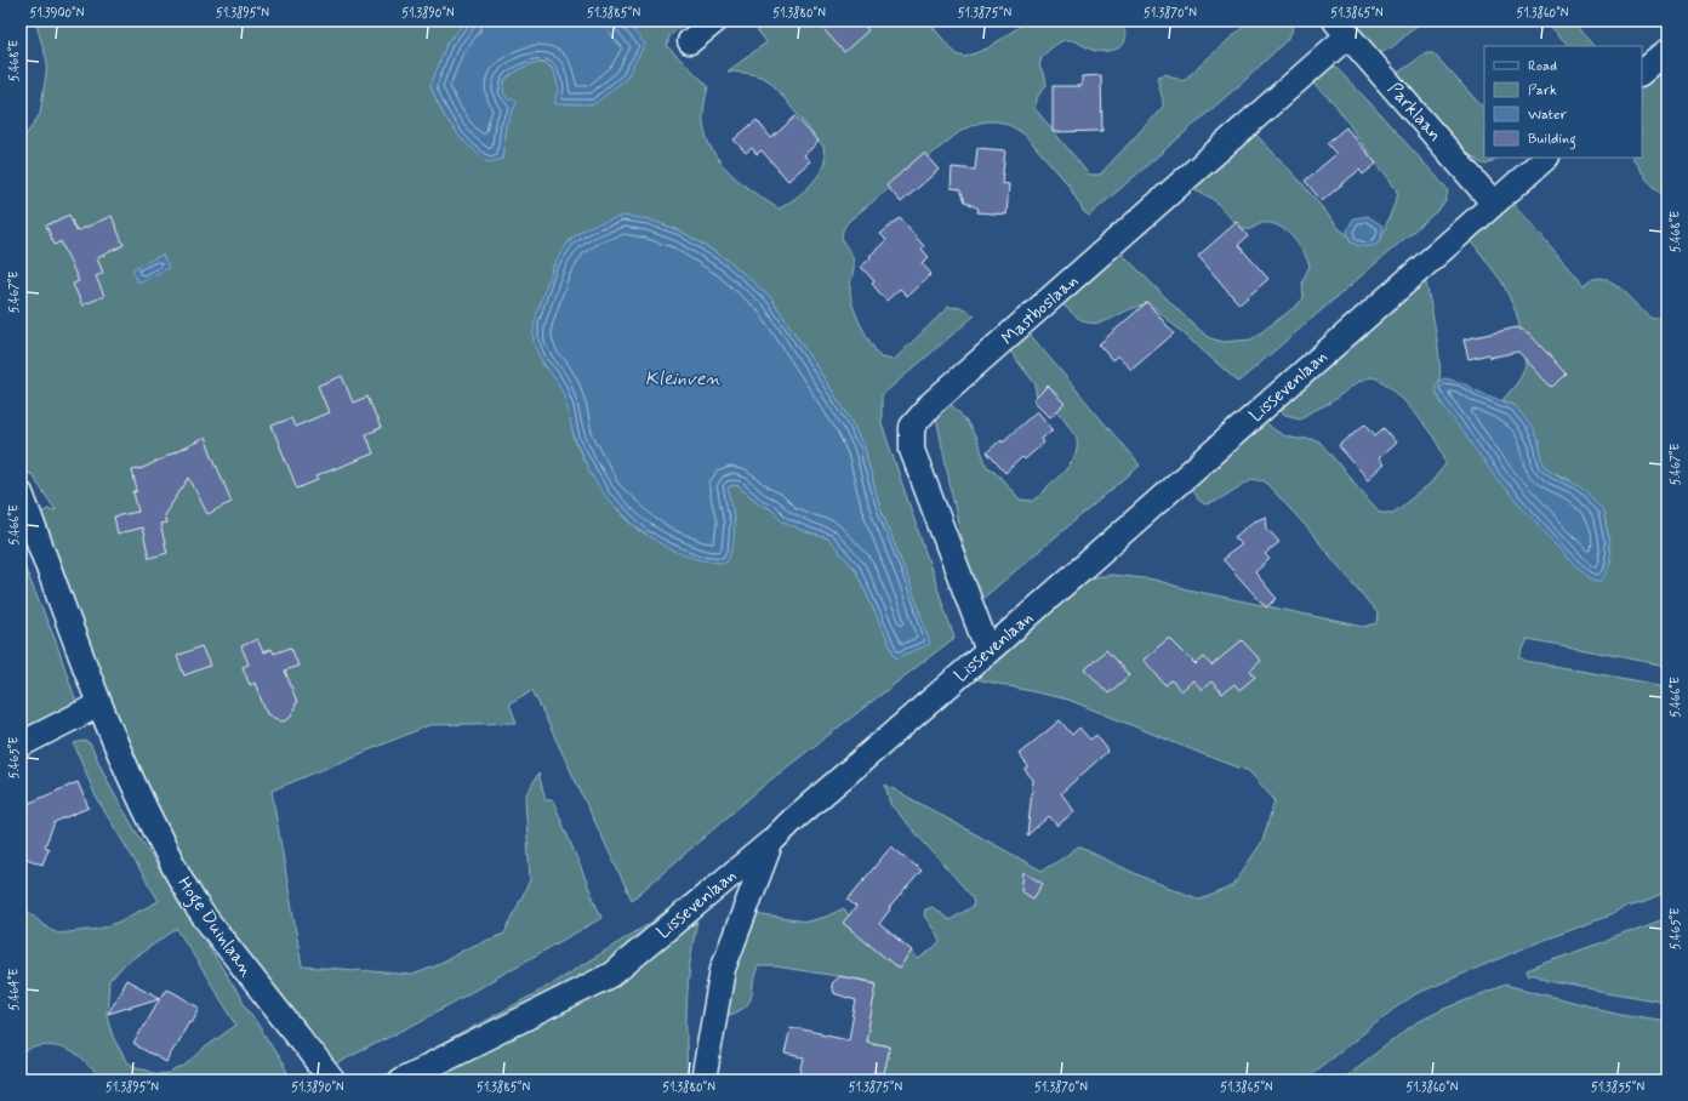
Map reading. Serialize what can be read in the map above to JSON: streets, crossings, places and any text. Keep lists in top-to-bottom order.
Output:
{
  "streets": {
    "street": [
      "Parklaan",
      "Mastboslaan",
      "Lissevenlaan",
      "Hoge Duinlaan"
    ]
  },
  "crossings": [
    ["Parklaan", "Mastboslaan"],
    ["Parklaan", "Lissevenlaan"],
    ["Mastboslaan", "Lissevenlaan"]
  ],
  "water": ["Kleinven"],
  "legend": [
    "Road",
    "Park",
    "Water",
    "Building"
  ],
  "coordinates": [
    "51.3900°N",
    "51.3895°N",
    "51.3890°N",
    "51.3885°N",
    "51.3880°N",
    "51.3875°N",
    "51.3870°N",
    "51.3865°N",
    "51.3860°N",
    "5.468°E",
    "5.467°E",
    "5.466°E",
    "5.465°E",
    "5.464°E",
    "51.3855°N"
  ]
}
